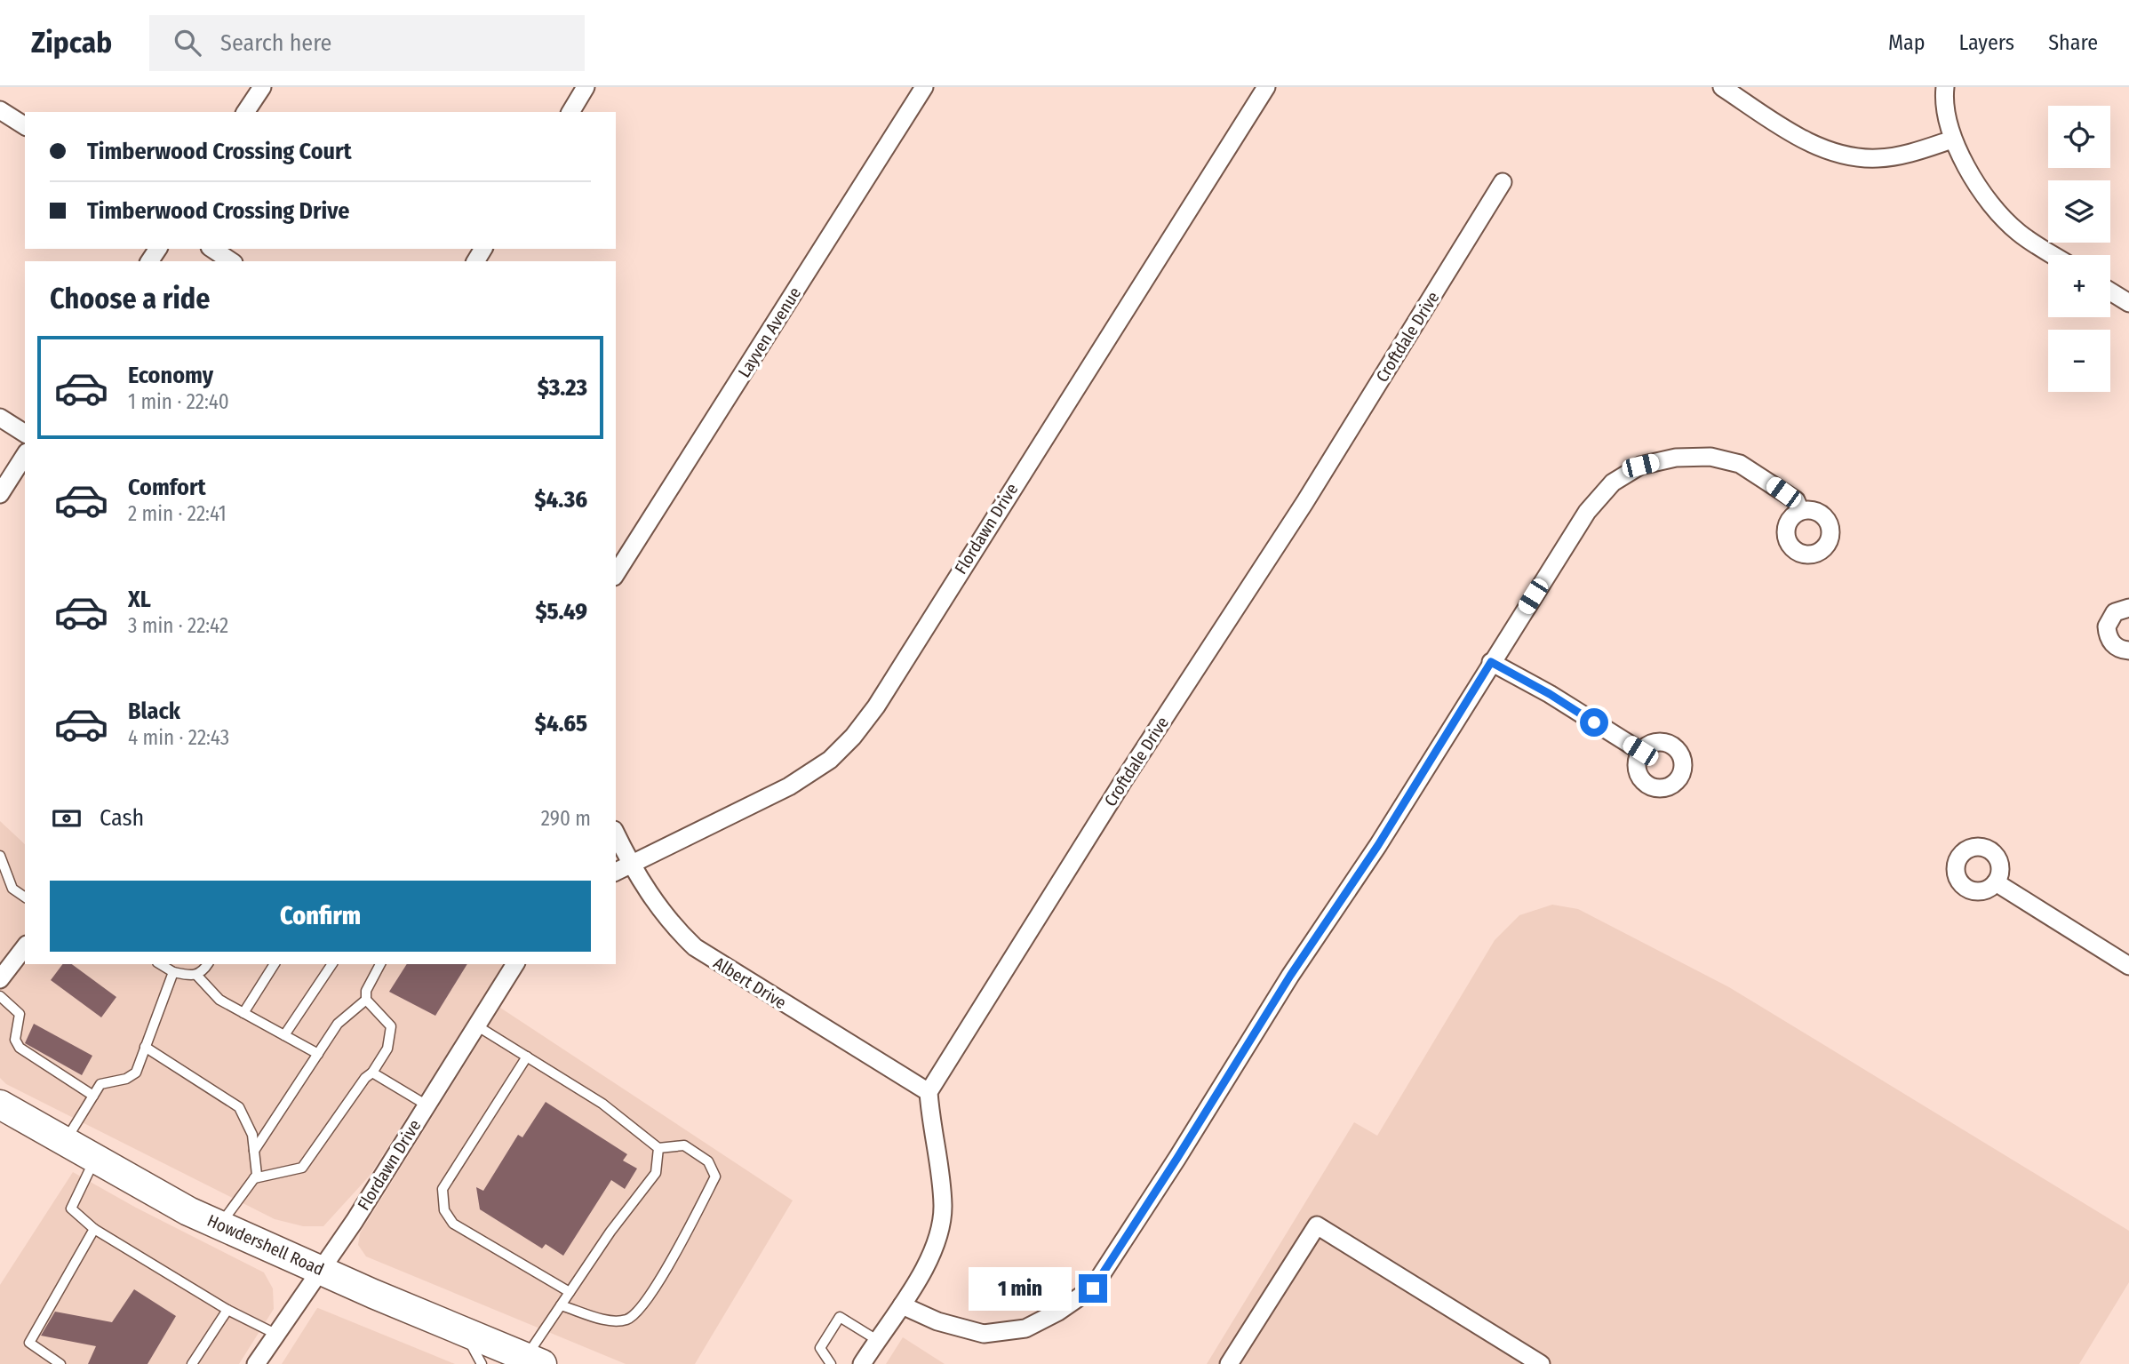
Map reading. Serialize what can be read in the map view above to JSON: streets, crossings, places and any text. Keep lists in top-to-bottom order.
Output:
{
  "streets": {
    "main road": ["Howdershell Road"],
    "street": [
      "Layven Avenue",
      "Croftdale Drive",
      "Flordawn Drive",
      "Albert Drive"
    ]
  },
  "crossings": [
    ["Croftdale Drive", "Albert Drive"],
    ["Flordawn Drive", "Albert Drive"],
    ["Flordawn Drive", "Howdershell Road"]
  ],
  "page": {
    "header": "Zipcab",
    "search": "Search here",
    "nav": ["Map", "Layers", "Share"],
    "map_buttons": ["+", "−"],
    "banner": ["Timberwood Crossing Court", "Timberwood Crossing Drive"],
    "heading": "Choose a ride",
    "list": [
      {
        "name": "Economy",
        "note": "1 min · 22:40",
        "value": "$3.23"
      },
      {
        "name": "Comfort",
        "note": "2 min · 22:41",
        "value": "$4.36"
      },
      {
        "name": "XL",
        "note": "3 min · 22:42",
        "value": "$5.49"
      },
      {
        "name": "Black",
        "note": "4 min · 22:43",
        "value": "$4.65"
      }
    ],
    "pay": ["Cash", "290 m"],
    "buttons": "Confirm",
    "bubble": "1 min"
  }
}
